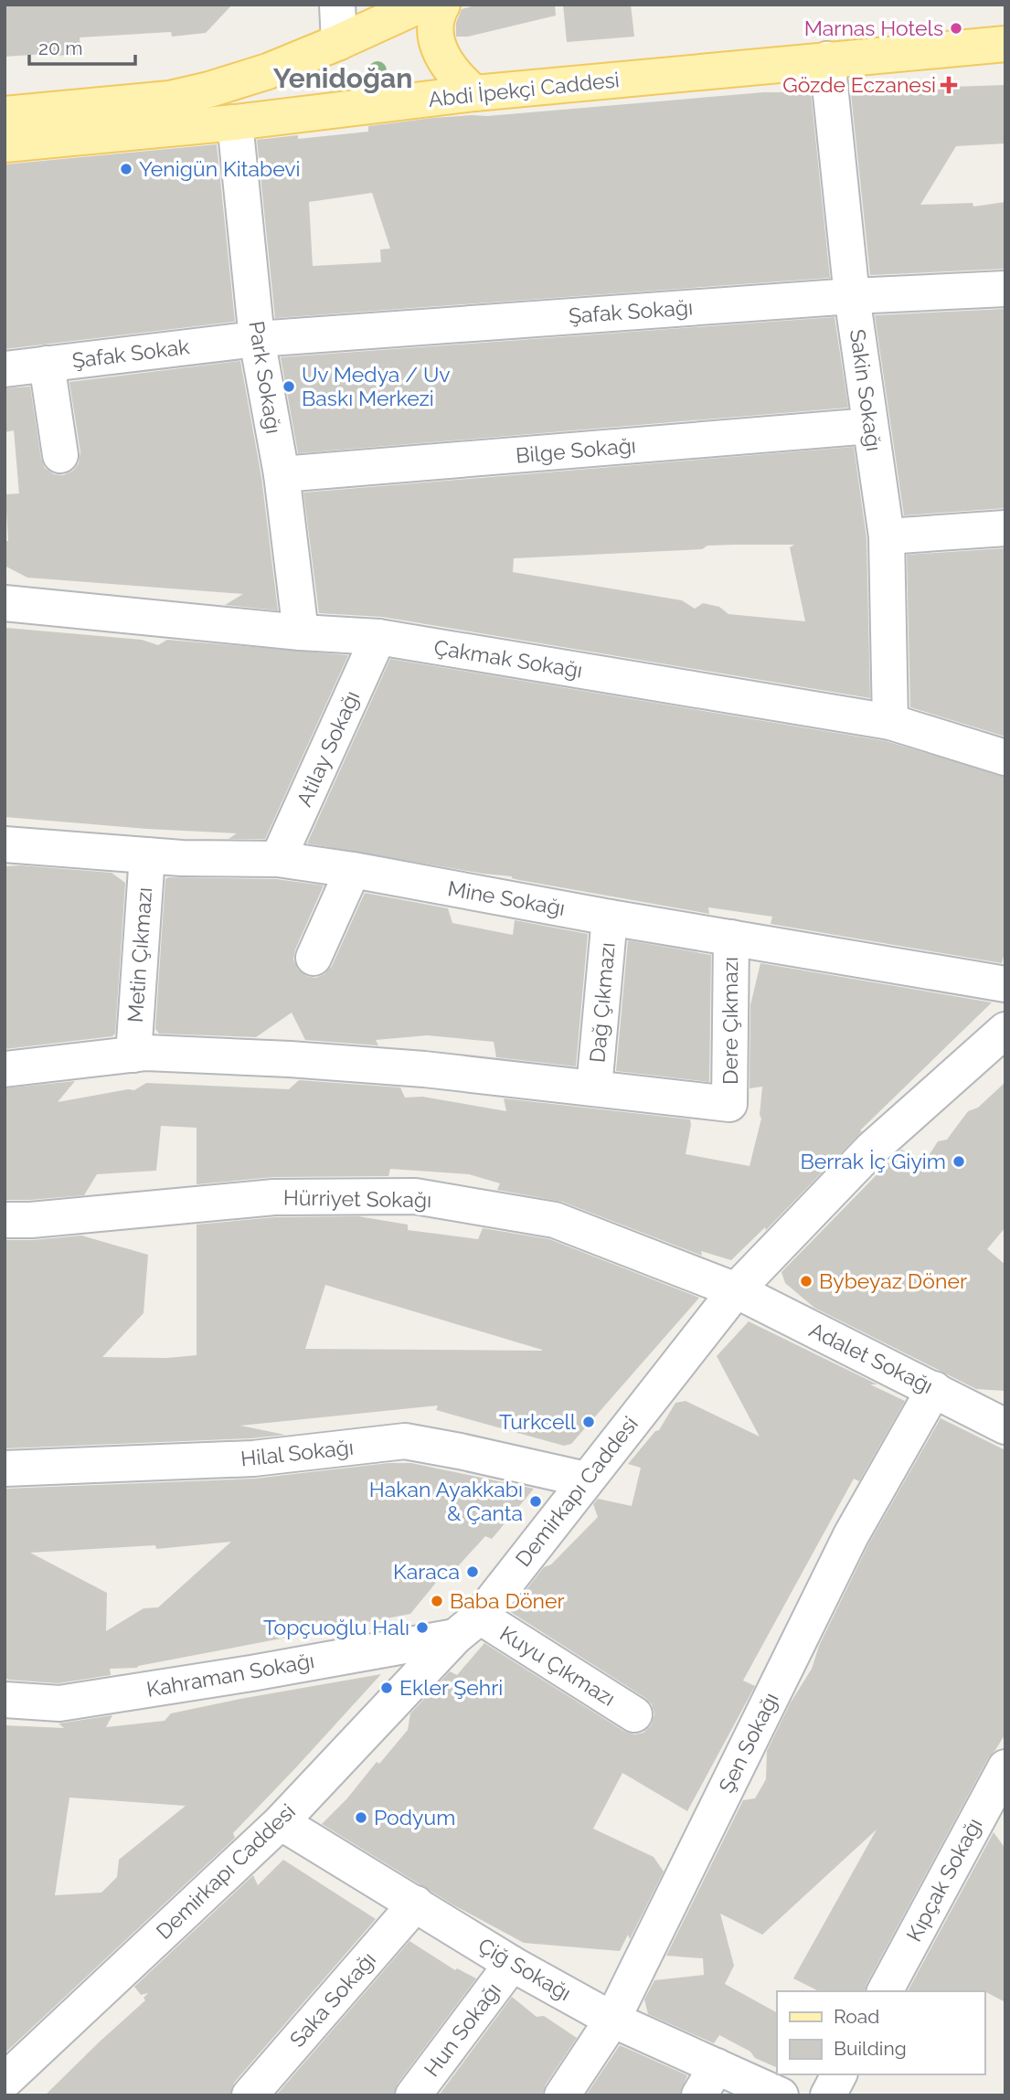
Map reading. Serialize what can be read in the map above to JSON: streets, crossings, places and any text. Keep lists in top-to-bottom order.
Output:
{
  "streets": {
    "main road": ["Abdi İpekçi Caddesi"],
    "street": [
      "Şafak Sokağı",
      "Şafak Sokak",
      "Park Sokağı",
      "Sakin Sokağı",
      "Bilge Sokağı",
      "Çakmak Sokağı",
      "Atilay Sokağı",
      "Mine Sokağı",
      "Metin Çıkmazı",
      "Dağ Çıkmazı",
      "Dere Çıkmazı",
      "Hürriyet Sokağı",
      "Adalet Sokağı",
      "Hilal Sokağı",
      "Demirkapı Caddesi",
      "Kuyu Çıkmazı",
      "Kahraman Sokağı",
      "Şen Sokağı",
      "Kıpçak Sokağı",
      "Çiğ Sokağı",
      "Saka Sokağı",
      "Hun Sokağı"
    ]
  },
  "crossings": [
    ["Abdi İpekçi Caddesi", "Park Sokağı"],
    ["Abdi İpekçi Caddesi", "Sakin Sokağı"],
    ["Şafak Sokağı", "Şafak Sokak"],
    ["Şafak Sokağı", "Park Sokağı"],
    ["Şafak Sokağı", "Sakin Sokağı"],
    ["Şafak Sokak", "Park Sokağı"],
    ["Park Sokağı", "Bilge Sokağı"],
    ["Park Sokağı", "Çakmak Sokağı"],
    ["Sakin Sokağı", "Bilge Sokağı"],
    ["Sakin Sokağı", "Çakmak Sokağı"],
    ["Çakmak Sokağı", "Atilay Sokağı"],
    ["Atilay Sokağı", "Mine Sokağı"],
    ["Mine Sokağı", "Metin Çıkmazı"],
    ["Mine Sokağı", "Dağ Çıkmazı"],
    ["Mine Sokağı", "Dere Çıkmazı"],
    ["Dağ Çıkmazı", "Dere Çıkmazı"],
    ["Hürriyet Sokağı", "Adalet Sokağı"],
    ["Hürriyet Sokağı", "Demirkapı Caddesi"],
    ["Adalet Sokağı", "Demirkapı Caddesi"],
    ["Adalet Sokağı", "Şen Sokağı"],
    ["Hilal Sokağı", "Demirkapı Caddesi"],
    ["Demirkapı Caddesi", "Kuyu Çıkmazı"],
    ["Demirkapı Caddesi", "Kahraman Sokağı"],
    ["Demirkapı Caddesi", "Çiğ Sokağı"],
    ["Kuyu Çıkmazı", "Kahraman Sokağı"],
    ["Şen Sokağı", "Çiğ Sokağı"],
    ["Çiğ Sokağı", "Saka Sokağı"],
    ["Çiğ Sokağı", "Hun Sokağı"]
  ],
  "districts": ["Yenidoğan"],
  "places": {
    "other": [
      "Marnas Hotels",
      "Yenigün Kitabevi",
      "Uv Medya / Uv Baskı Merkezi",
      "Berrak İç Giyim",
      "Bybeyaz Döner",
      "Turkcell",
      "Hakan Ayakkabı & Çanta",
      "Karaca",
      "Baba Döner",
      "Topçuoğlu Halı",
      "Ekler Şehri",
      "Podyum"
    ],
    "health": ["Gözde Eczanesi"]
  },
  "legend": ["Road", "Building"],
  "scale_bar": "20 m"
}
